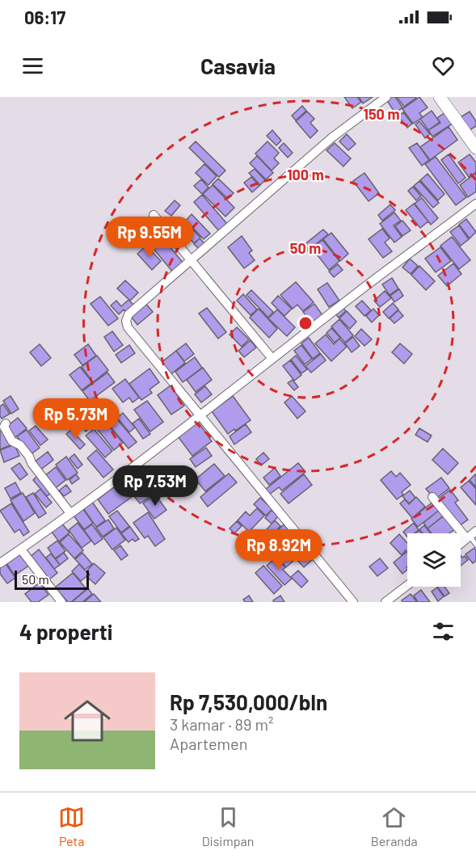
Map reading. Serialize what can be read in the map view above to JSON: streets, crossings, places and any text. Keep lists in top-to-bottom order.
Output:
{
  "scale_bar": "50 m",
  "page": {
    "status": "06:17",
    "header": "Casavia",
    "price": [
      "Rp 9.55M",
      "Rp 5.73M",
      "Rp 7.53M",
      "Rp 8.92M"
    ],
    "scale": "50 m",
    "heading": "4 properti",
    "list": [
      {
        "name": "Rp 7,530,000/bln",
        "note": "3 kamar · 89 m² · Apartemen"
      }
    ],
    "tabs": ["Peta", "Disimpan", "Beranda"]
  },
  "rings": ["150 m", "100 m", "50 m"]
}
